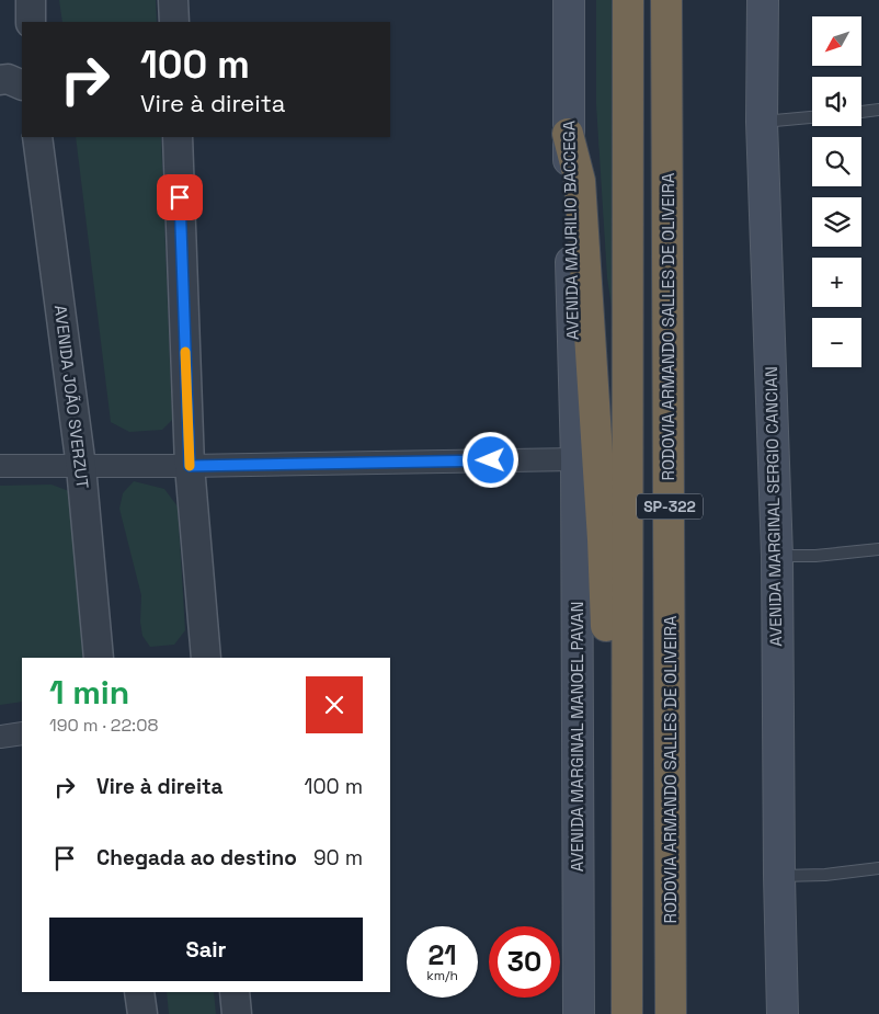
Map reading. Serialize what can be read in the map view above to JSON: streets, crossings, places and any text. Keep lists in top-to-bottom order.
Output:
{
  "streets": {
    "highway": ["RODOVIA ARMANDO SALLES DE OLIVEIRA", "SP-322"],
    "main road": ["AVENIDA MAURILIO BACCEGA", "AVENIDA MARGINAL SERGIO CANCIAN", "AVENIDA MARGINAL MANOEL PAVAN"],
    "street": ["AVENIDA JOÃO SVERZUT"]
  },
  "crossings": [
    ["AVENIDA MAURILIO BACCEGA", "AVENIDA MARGINAL MANOEL PAVAN"]
  ],
  "north": "bottom left",
  "page": {
    "map_buttons": ["+", "−"],
    "turn": ["100 m", "Vire à direita"],
    "heading": ["1 min", "190 m · 22:08"],
    "list": [
      {
        "name": "Vire à direita",
        "value": "100 m"
      },
      {
        "name": "Chegada ao destino",
        "value": "90 m"
      }
    ],
    "buttons": "Sair",
    "speed": "21 km/h",
    "limit": "30"
  }
}
